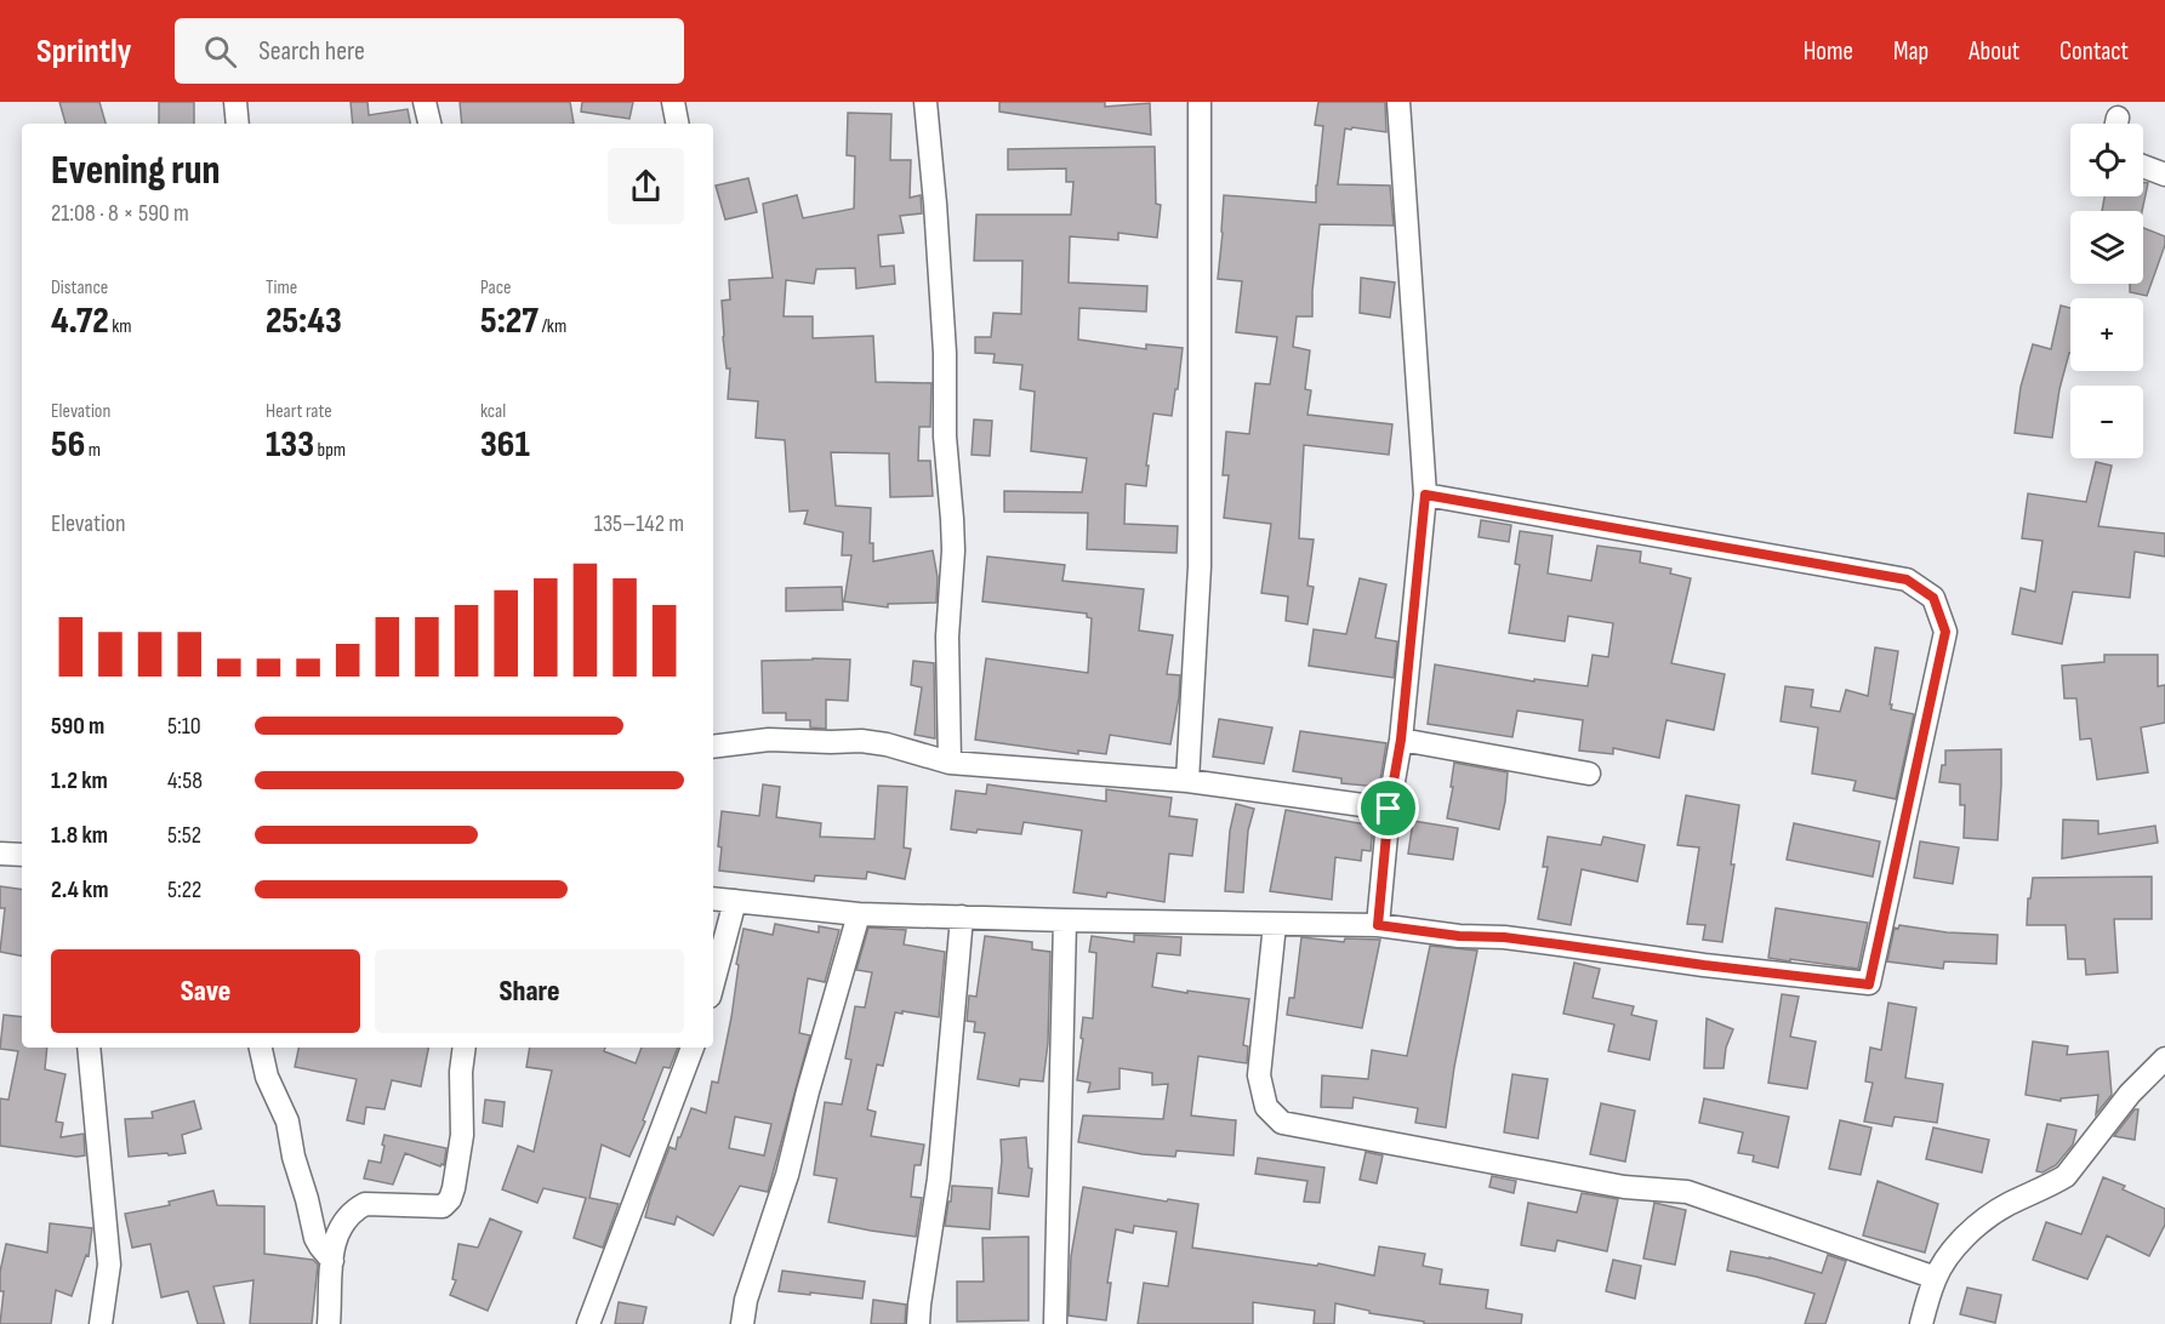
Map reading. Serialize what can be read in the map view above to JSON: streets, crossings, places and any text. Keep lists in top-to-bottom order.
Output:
{
  "page": {
    "header": "Sprintly",
    "search": "Search here",
    "nav": [
      "Home",
      "Map",
      "About",
      "Contact"
    ],
    "map_buttons": ["+", "−"],
    "heading": ["Evening run", "21:08 · 8 × 590 m"],
    "stats": [
      ["Distance", "4.72 km"],
      ["Time", "25:43"],
      ["Pace", "5:27 /km"],
      ["Elevation", "56 m"],
      ["Heart rate", "133 bpm"],
      ["kcal", "361"]
    ],
    "chart": ["Elevation", "135–142 m"],
    "list": [
      {
        "name": "590 m",
        "note": "5:10"
      },
      {
        "name": "1.2 km",
        "note": "4:58"
      },
      {
        "name": "1.8 km",
        "note": "5:52"
      },
      {
        "name": "2.4 km",
        "note": "5:22"
      }
    ],
    "buttons": ["Save", "Share"]
  }
}
